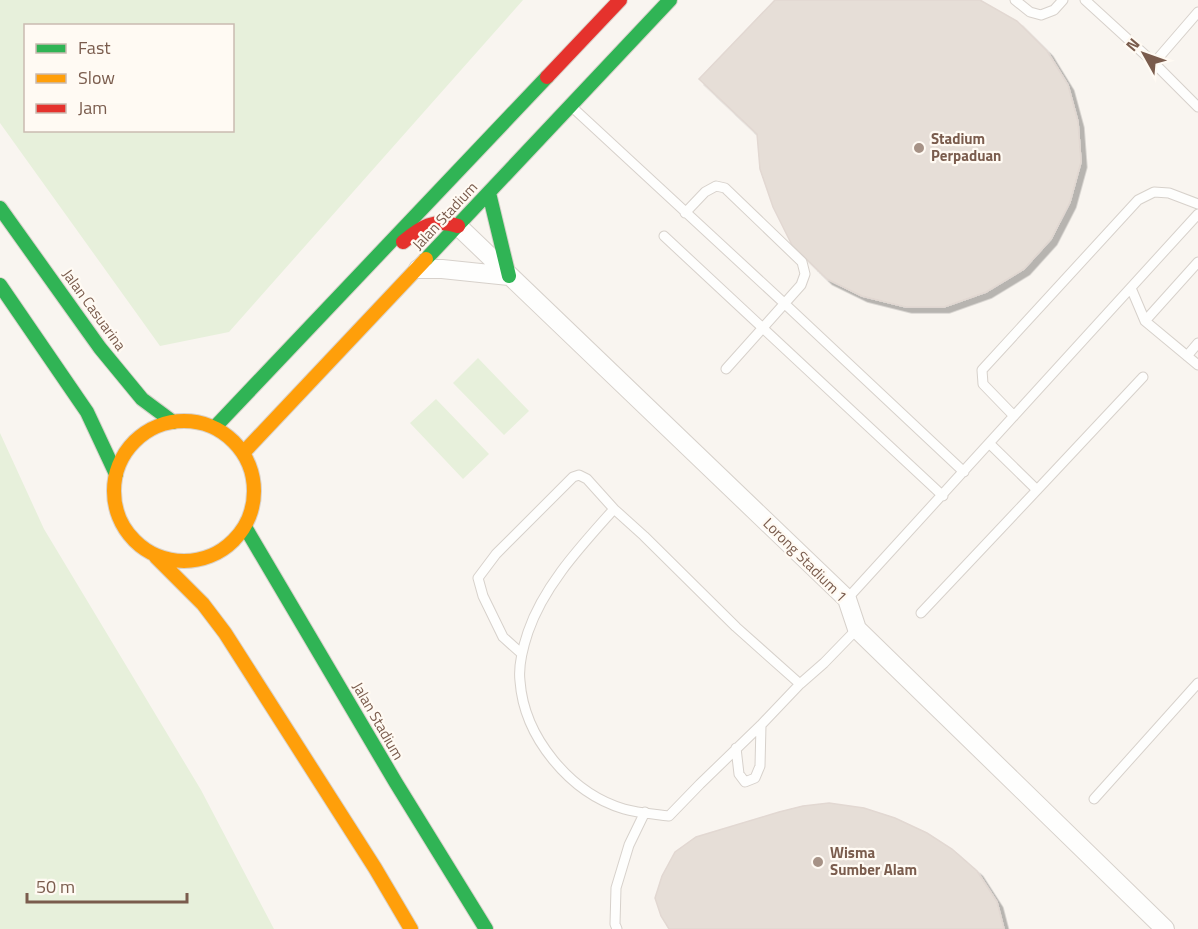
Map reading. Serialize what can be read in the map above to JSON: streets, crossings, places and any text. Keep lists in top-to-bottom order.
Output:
{
  "streets": {
    "main road": ["Jalan Stadium", "Jalan Casuarina"],
    "street": ["Lorong Stadium 1"]
  },
  "crossings": [
    ["Jalan Stadium", "Jalan Casuarina"],
    ["Jalan Stadium", "Lorong Stadium 1"]
  ],
  "places": ["Stadium Perpaduan", "Wisma Sumber Alam"],
  "legend": ["Fast", "Slow", "Jam"],
  "scale_bar": "50 m",
  "north": "top left"
}
